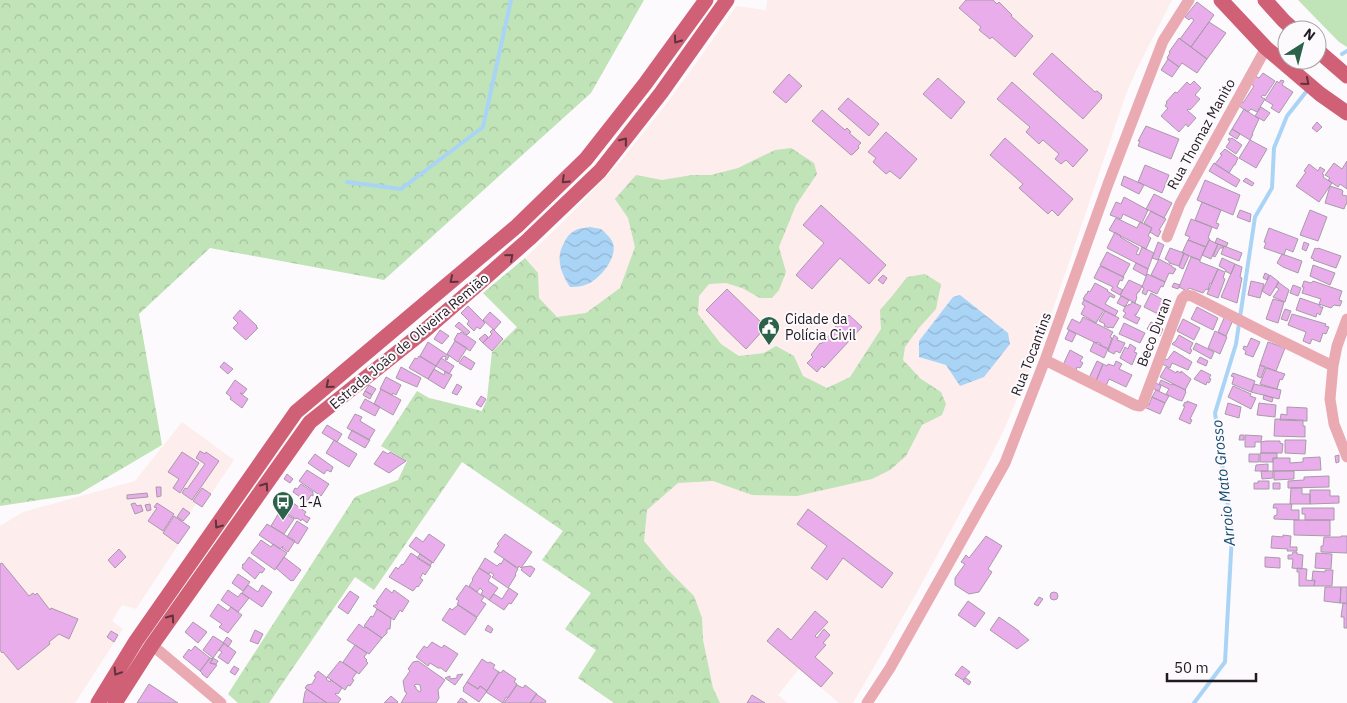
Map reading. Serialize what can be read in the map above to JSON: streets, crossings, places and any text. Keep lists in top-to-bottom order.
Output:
{
  "streets": {
    "main road": ["Estrada João de Oliveira Remião"],
    "street": ["Rua Thomaz Manito", "Beco Duran", "Rua Tocantins"]
  },
  "crossings": [
    ["Beco Duran", "Rua Tocantins"]
  ],
  "water": ["Arroio Mato Grosso"],
  "places": {
    "public building": ["Cidade da Polícia Civil"],
    "bus stop": ["1-A"]
  },
  "scale_bar": "50 m",
  "north": "top right"
}
